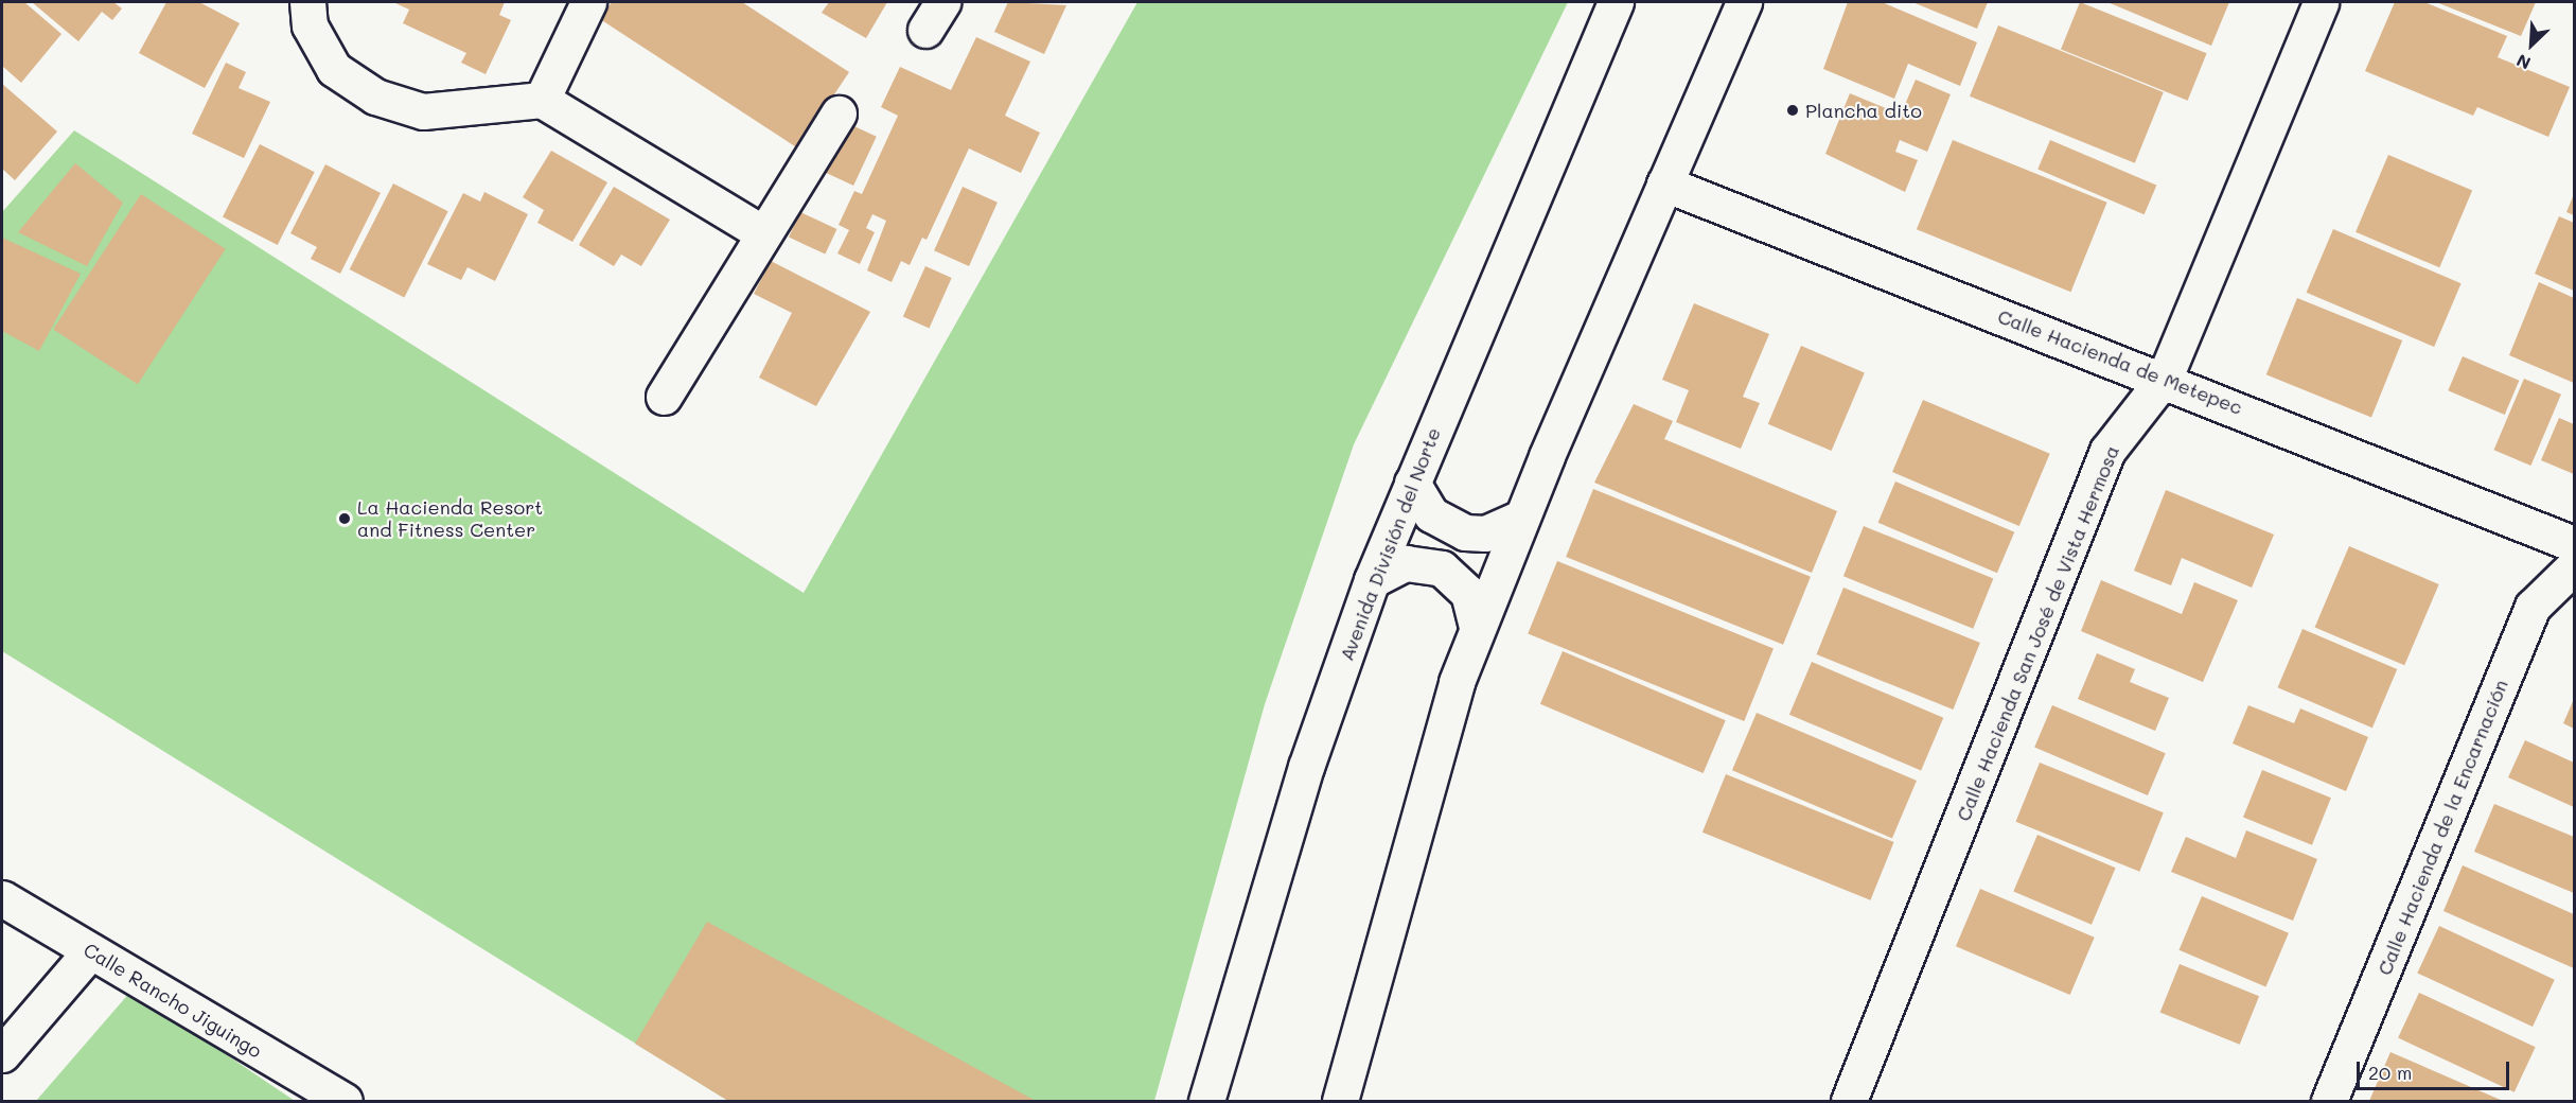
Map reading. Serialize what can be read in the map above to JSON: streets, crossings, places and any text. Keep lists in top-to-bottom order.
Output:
{
  "streets": {
    "street": [
      "Calle Hacienda de Metepec",
      "Avenida División del Norte",
      "Calle Hacienda San José de Vista Hermosa",
      "Calle Hacienda de la Encarnación",
      "Calle Rancho Jiguingo"
    ]
  },
  "crossings": [
    ["Calle Hacienda de Metepec", "Calle Hacienda San José de Vista Hermosa"]
  ],
  "places": ["Plancha dito", "La Hacienda Resort and Fitness Center"],
  "scale_bar": "20 m",
  "north": "bottom left"
}
